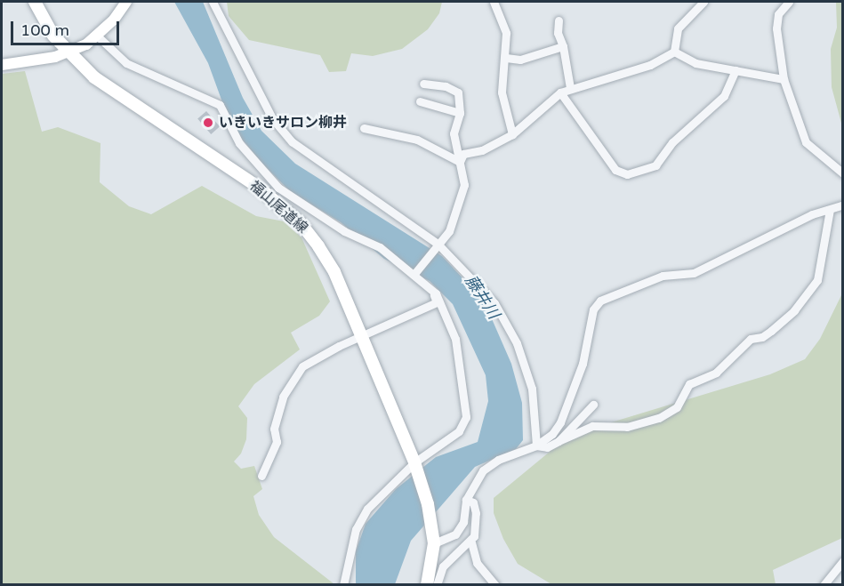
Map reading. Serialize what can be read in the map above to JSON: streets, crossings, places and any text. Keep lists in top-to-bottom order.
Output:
{
  "streets": {
    "main road": ["福山尾道線"]
  },
  "water": ["藤井川"],
  "places": ["いきいきサロン柳井"],
  "scale_bar": "100 m"
}
